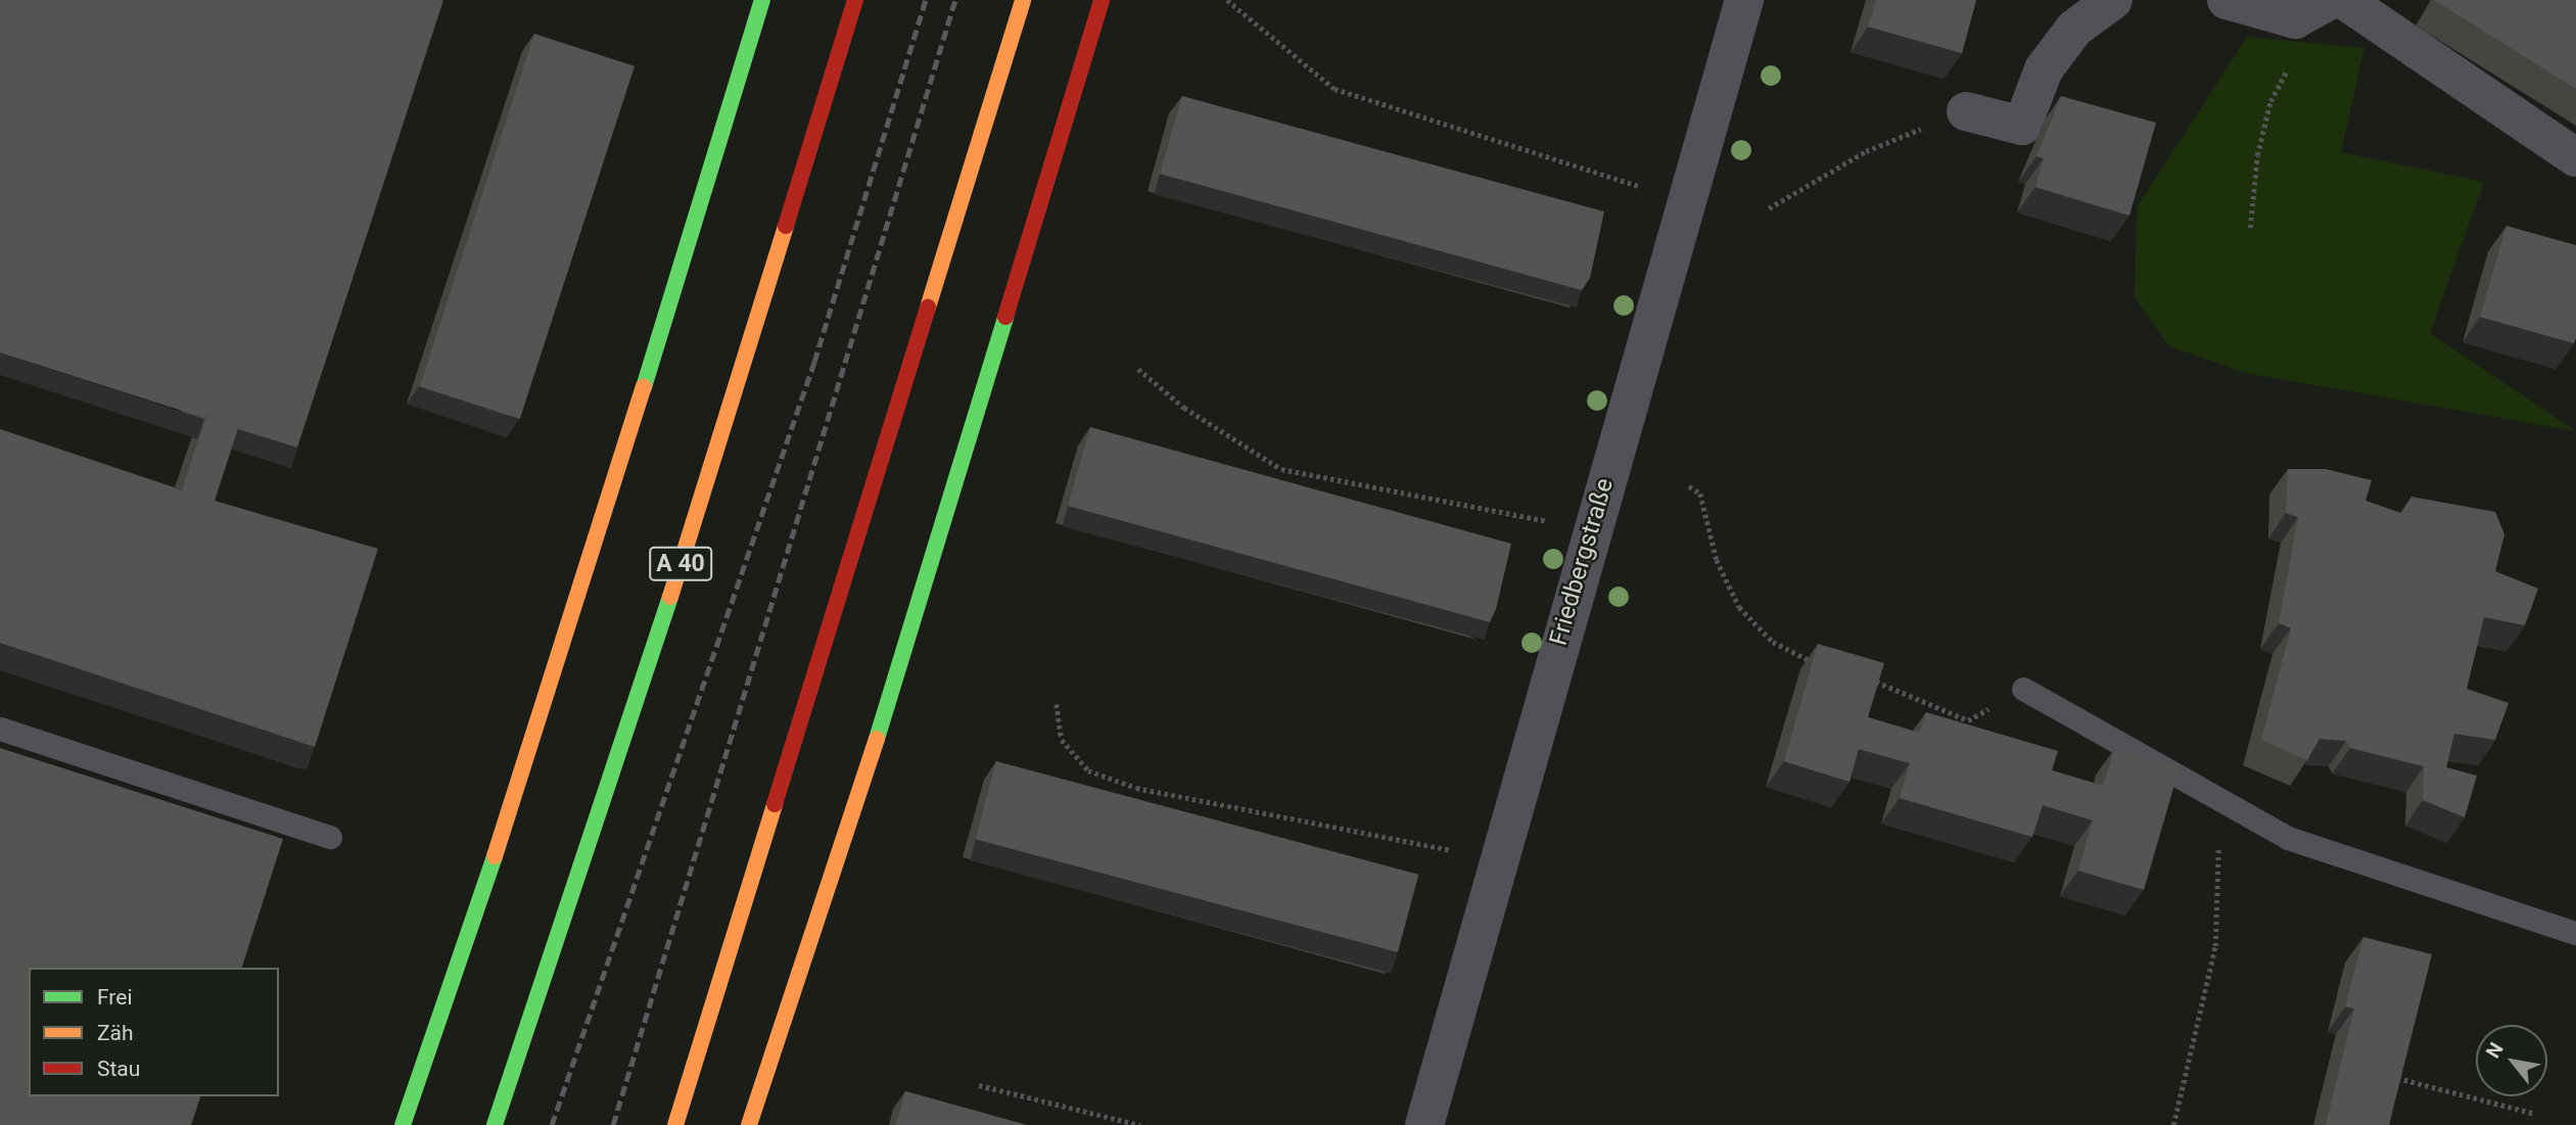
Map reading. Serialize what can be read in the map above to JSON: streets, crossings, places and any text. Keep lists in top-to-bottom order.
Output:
{
  "streets": {
    "highway": ["A 40"],
    "street": ["Friedbergstraße"]
  },
  "legend": ["Frei", "Zäh", "Stau"],
  "north": "top left"
}
